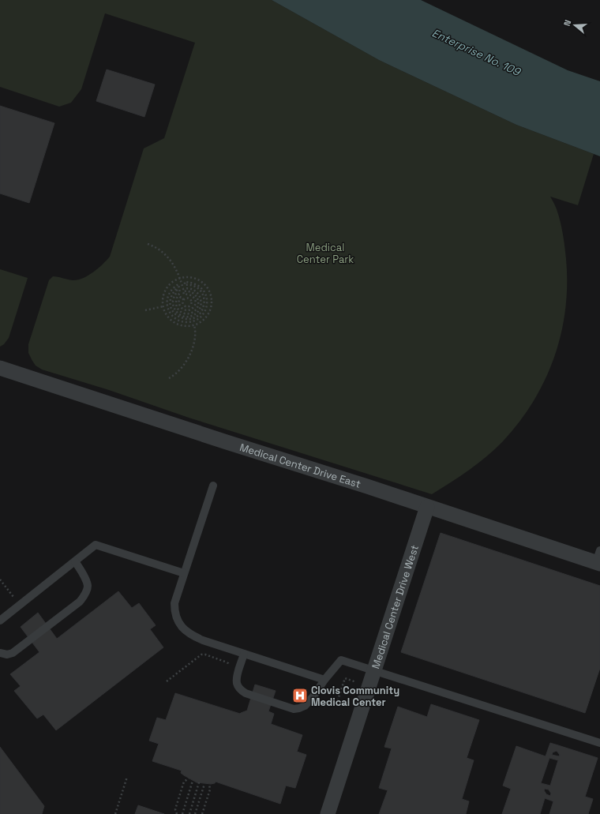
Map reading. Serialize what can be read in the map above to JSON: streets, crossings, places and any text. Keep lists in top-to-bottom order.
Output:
{
  "streets": {
    "street": ["Medical Center Drive East", "Medical Center Drive West"]
  },
  "crossings": [
    ["Medical Center Drive East", "Medical Center Drive West"]
  ],
  "water": ["Enterprise No. 109"],
  "parks": ["Medical Center Park"],
  "places": {
    "hospital": ["Clovis Community Medical Center"]
  },
  "north": "left"
}
